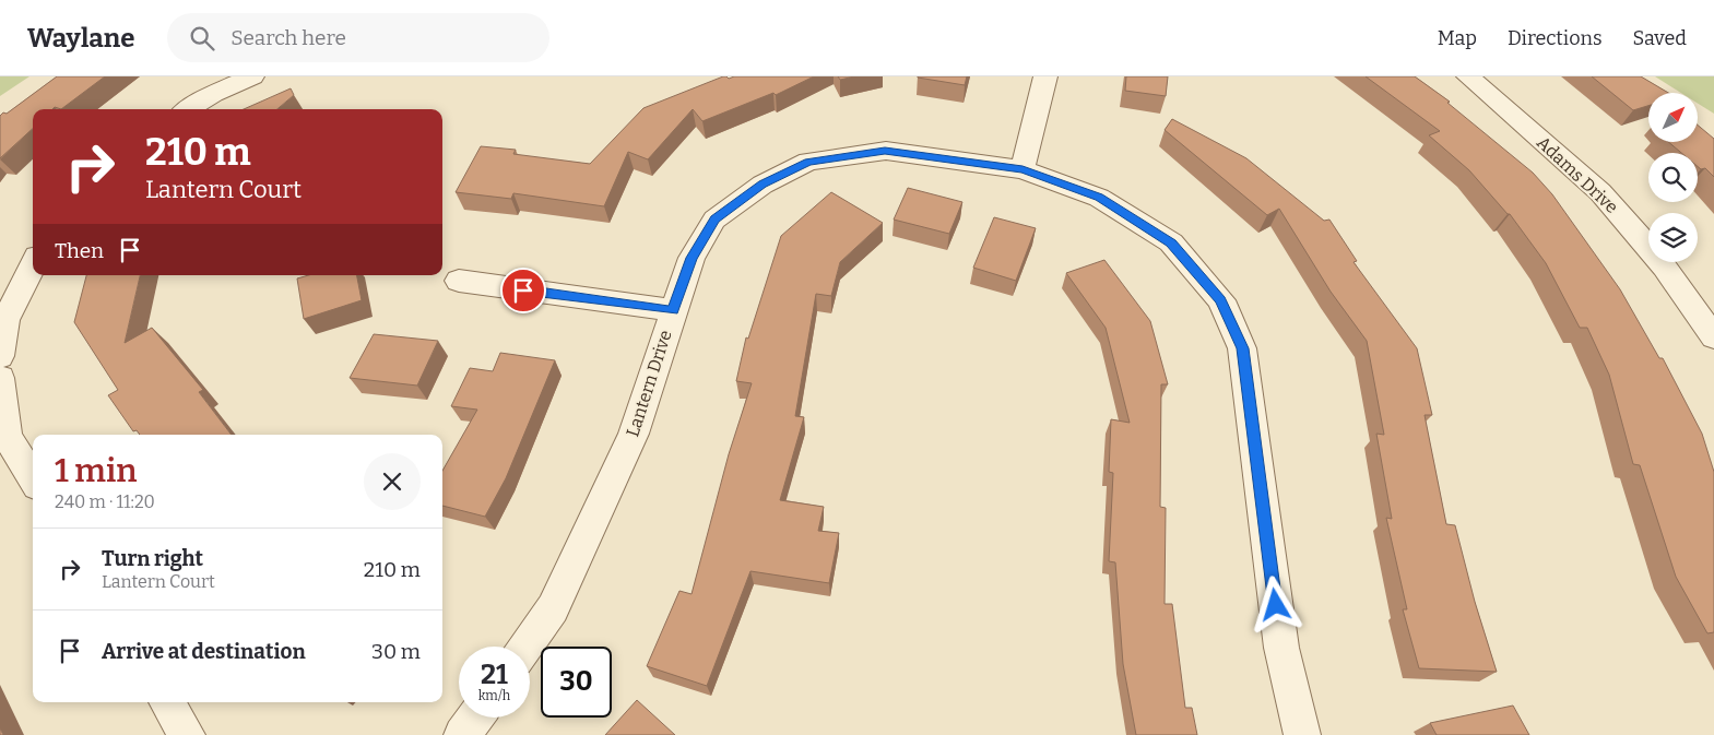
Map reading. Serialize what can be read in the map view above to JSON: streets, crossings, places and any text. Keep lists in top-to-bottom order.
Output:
{
  "streets": {
    "street": ["Adams Drive", "Lantern Drive"]
  },
  "north": "top right",
  "page": {
    "header": "Waylane",
    "search": "Search here",
    "nav": ["Map", "Directions", "Saved"],
    "turn": ["210 m", "Lantern Court"],
    "then": "Then",
    "heading": ["1 min", "240 m · 11:20"],
    "list": [
      {
        "name": "Turn right",
        "note": "Lantern Court",
        "value": "210 m"
      },
      {
        "name": "Arrive at destination",
        "value": "30 m"
      }
    ],
    "speed": "21 km/h",
    "limit": "30"
  }
}
